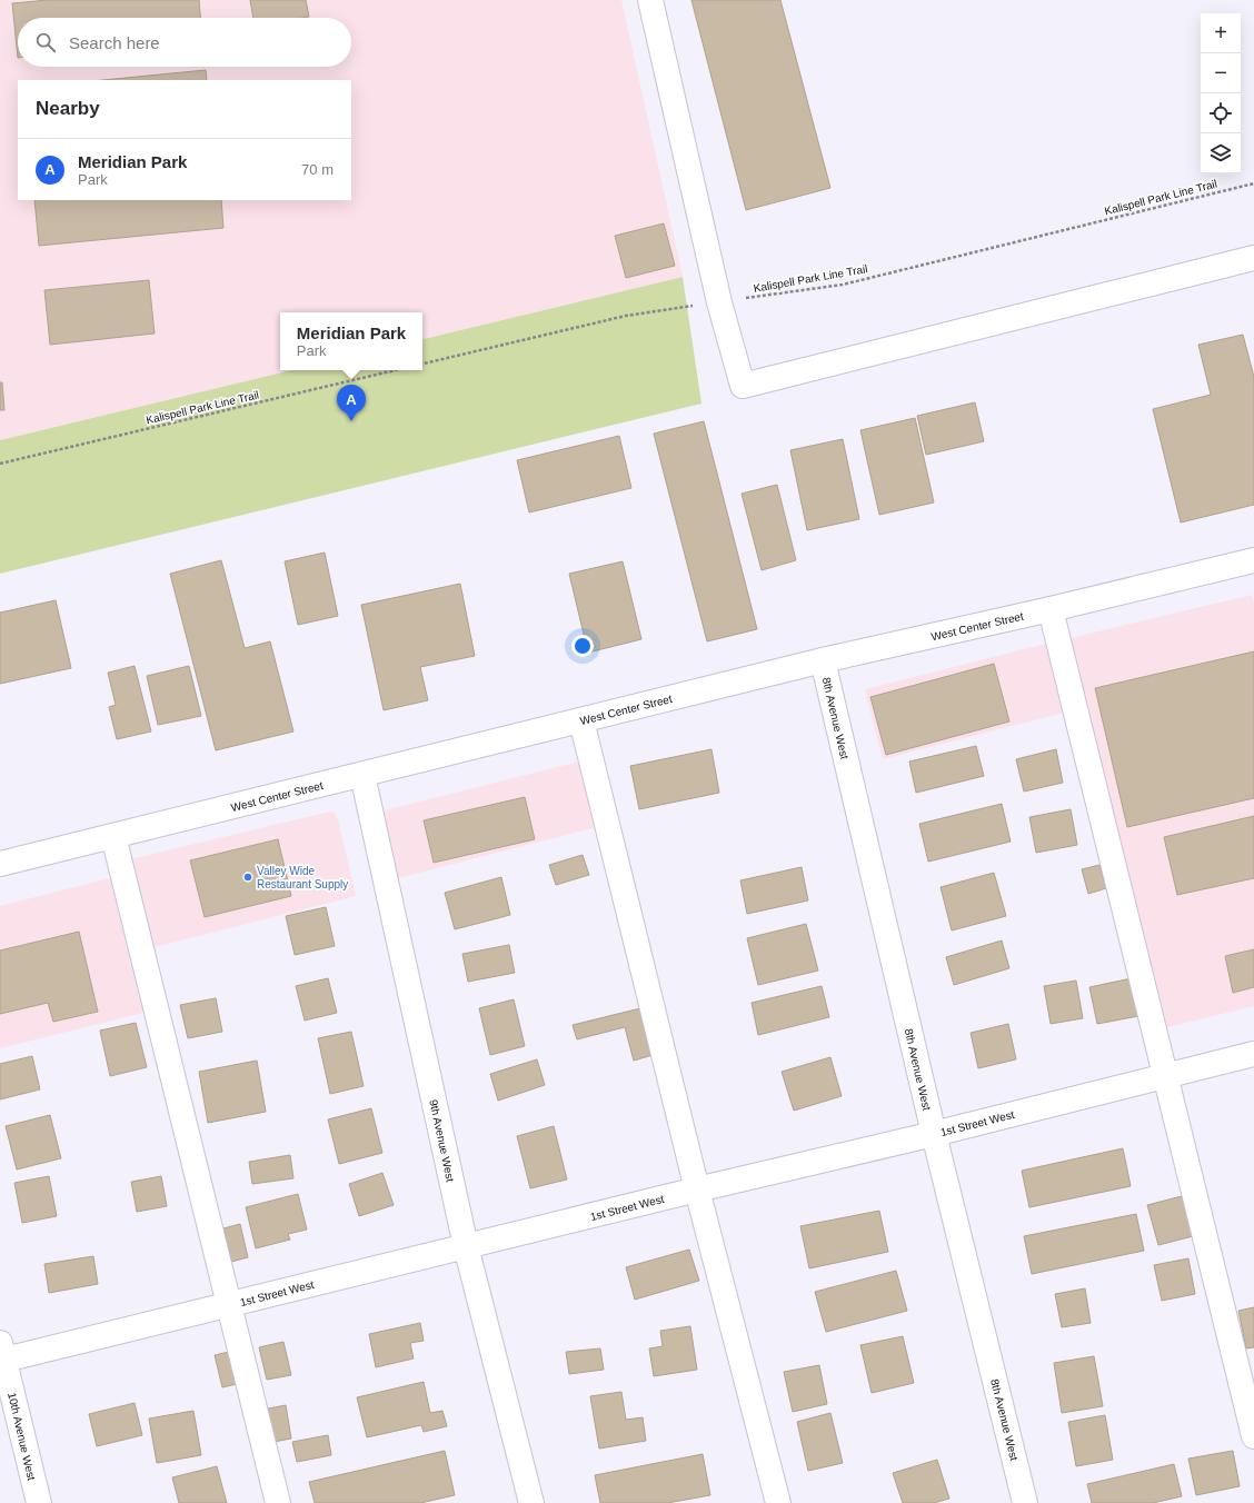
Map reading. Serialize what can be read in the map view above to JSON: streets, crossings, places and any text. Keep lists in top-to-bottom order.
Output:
{
  "streets": {
    "street": [
      "West Center Street",
      "8th Avenue West",
      "1st Street West",
      "9th Avenue West",
      "10th Avenue West"
    ],
    "path": ["Kalispell Park Line Trail"]
  },
  "crossings": [
    ["West Center Street", "8th Avenue West"],
    ["West Center Street", "9th Avenue West"],
    ["8th Avenue West", "1st Street West"],
    ["1st Street West", "9th Avenue West"],
    ["1st Street West", "10th Avenue West"]
  ],
  "places": ["Valley Wide Restaurant Supply"],
  "page": {
    "map_buttons": ["+", "−"],
    "search": "Search here",
    "heading": "Nearby",
    "list": [
      {
        "mark": "A",
        "name": "Meridian Park",
        "note": "Park",
        "value": "70 m"
      }
    ],
    "popup": ["Meridian Park", "Park"],
    "pins": "A"
  }
}
